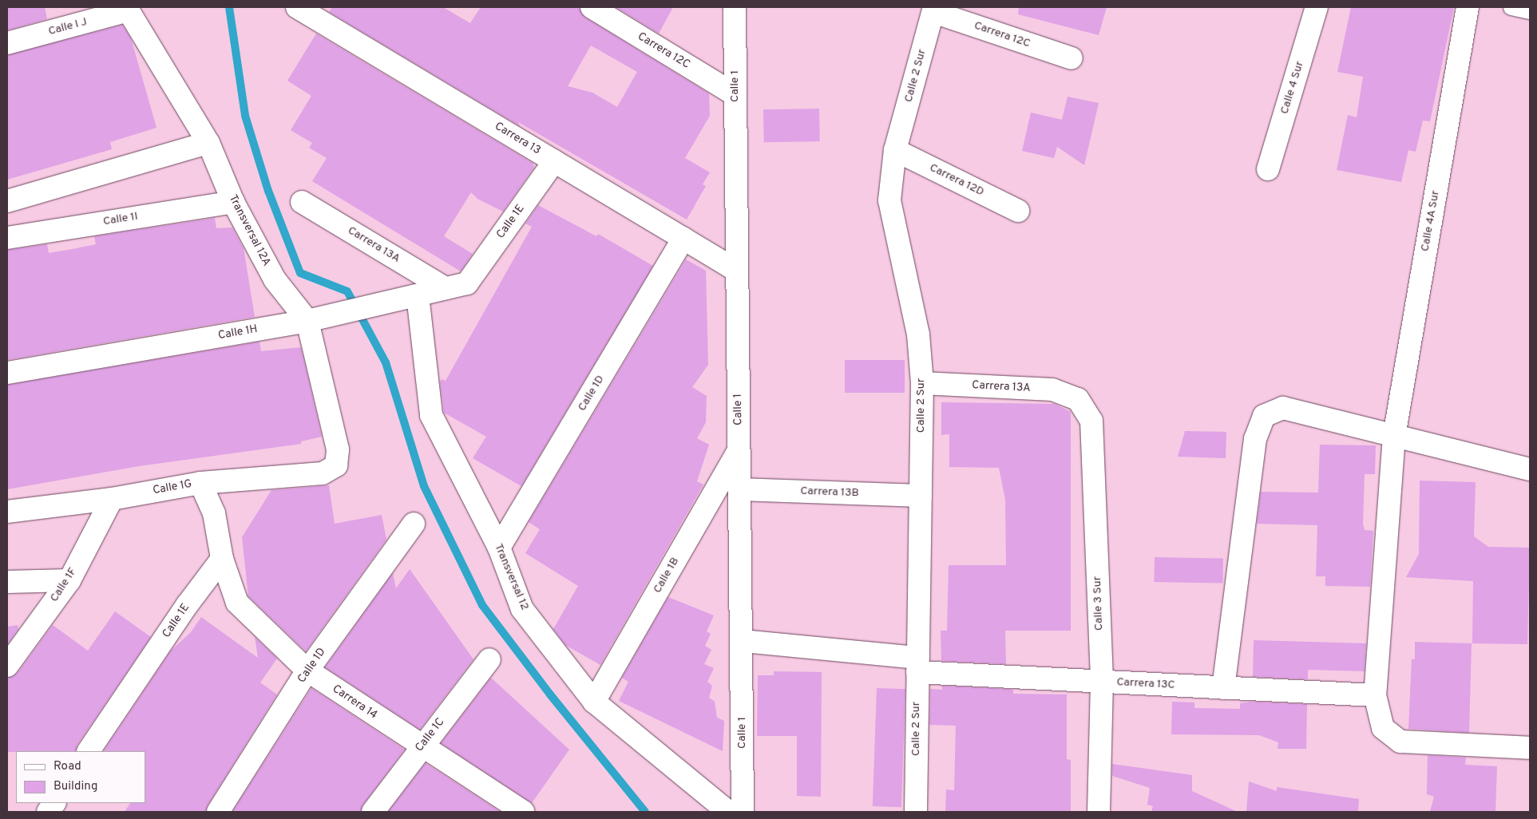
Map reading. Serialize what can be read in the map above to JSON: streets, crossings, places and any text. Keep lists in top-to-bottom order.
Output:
{
  "streets": {
    "street": [
      "Calle I J",
      "Carrera 12C",
      "Calle 2 Sur",
      "Calle 1",
      "Calle 4 Sur",
      "Carrera 13",
      "Carrera 12D",
      "Calle 1I",
      "Calle 4A Sur",
      "Calle 1E",
      "Transversal 12A",
      "Carrera 13A",
      "Calle 1H",
      "Calle 1D",
      "Calle 1G",
      "Carrera 13B",
      "Calle 1B",
      "Transversal 12",
      "Calle 1F",
      "Calle 3 Sur",
      "Carrera 13C",
      "Carrera 14",
      "Calle 1C"
    ]
  },
  "crossings": [
    ["Calle I J", "Transversal 12A"],
    ["Carrera 12C", "Calle 2 Sur"],
    ["Carrera 12C", "Calle 1"],
    ["Calle 2 Sur", "Carrera 12D"],
    ["Calle 2 Sur", "Carrera 13A"],
    ["Calle 2 Sur", "Carrera 13B"],
    ["Calle 2 Sur", "Carrera 13C"],
    ["Calle 1", "Carrera 13"],
    ["Calle 1", "Carrera 13B"],
    ["Calle 1", "Calle 1B"],
    ["Calle 1", "Carrera 13C"],
    ["Carrera 13", "Calle 1E"],
    ["Carrera 13", "Calle 1D"],
    ["Calle 1I", "Transversal 12A"],
    ["Calle 4A Sur", "Carrera 13C"],
    ["Calle 1E", "Calle 1H"],
    ["Calle 1E", "Carrera 14"],
    ["Transversal 12A", "Calle 1H"],
    ["Transversal 12A", "Calle 1G"],
    ["Carrera 13A", "Calle 1H"],
    ["Carrera 13A", "Calle 3 Sur"],
    ["Calle 1H", "Transversal 12"],
    ["Calle 1D", "Transversal 12"],
    ["Calle 1D", "Carrera 14"],
    ["Calle 1G", "Calle 1F"],
    ["Calle 1B", "Transversal 12"],
    ["Calle 3 Sur", "Carrera 13C"],
    ["Carrera 14", "Calle 1C"]
  ],
  "legend": ["Road", "Building"]
}
